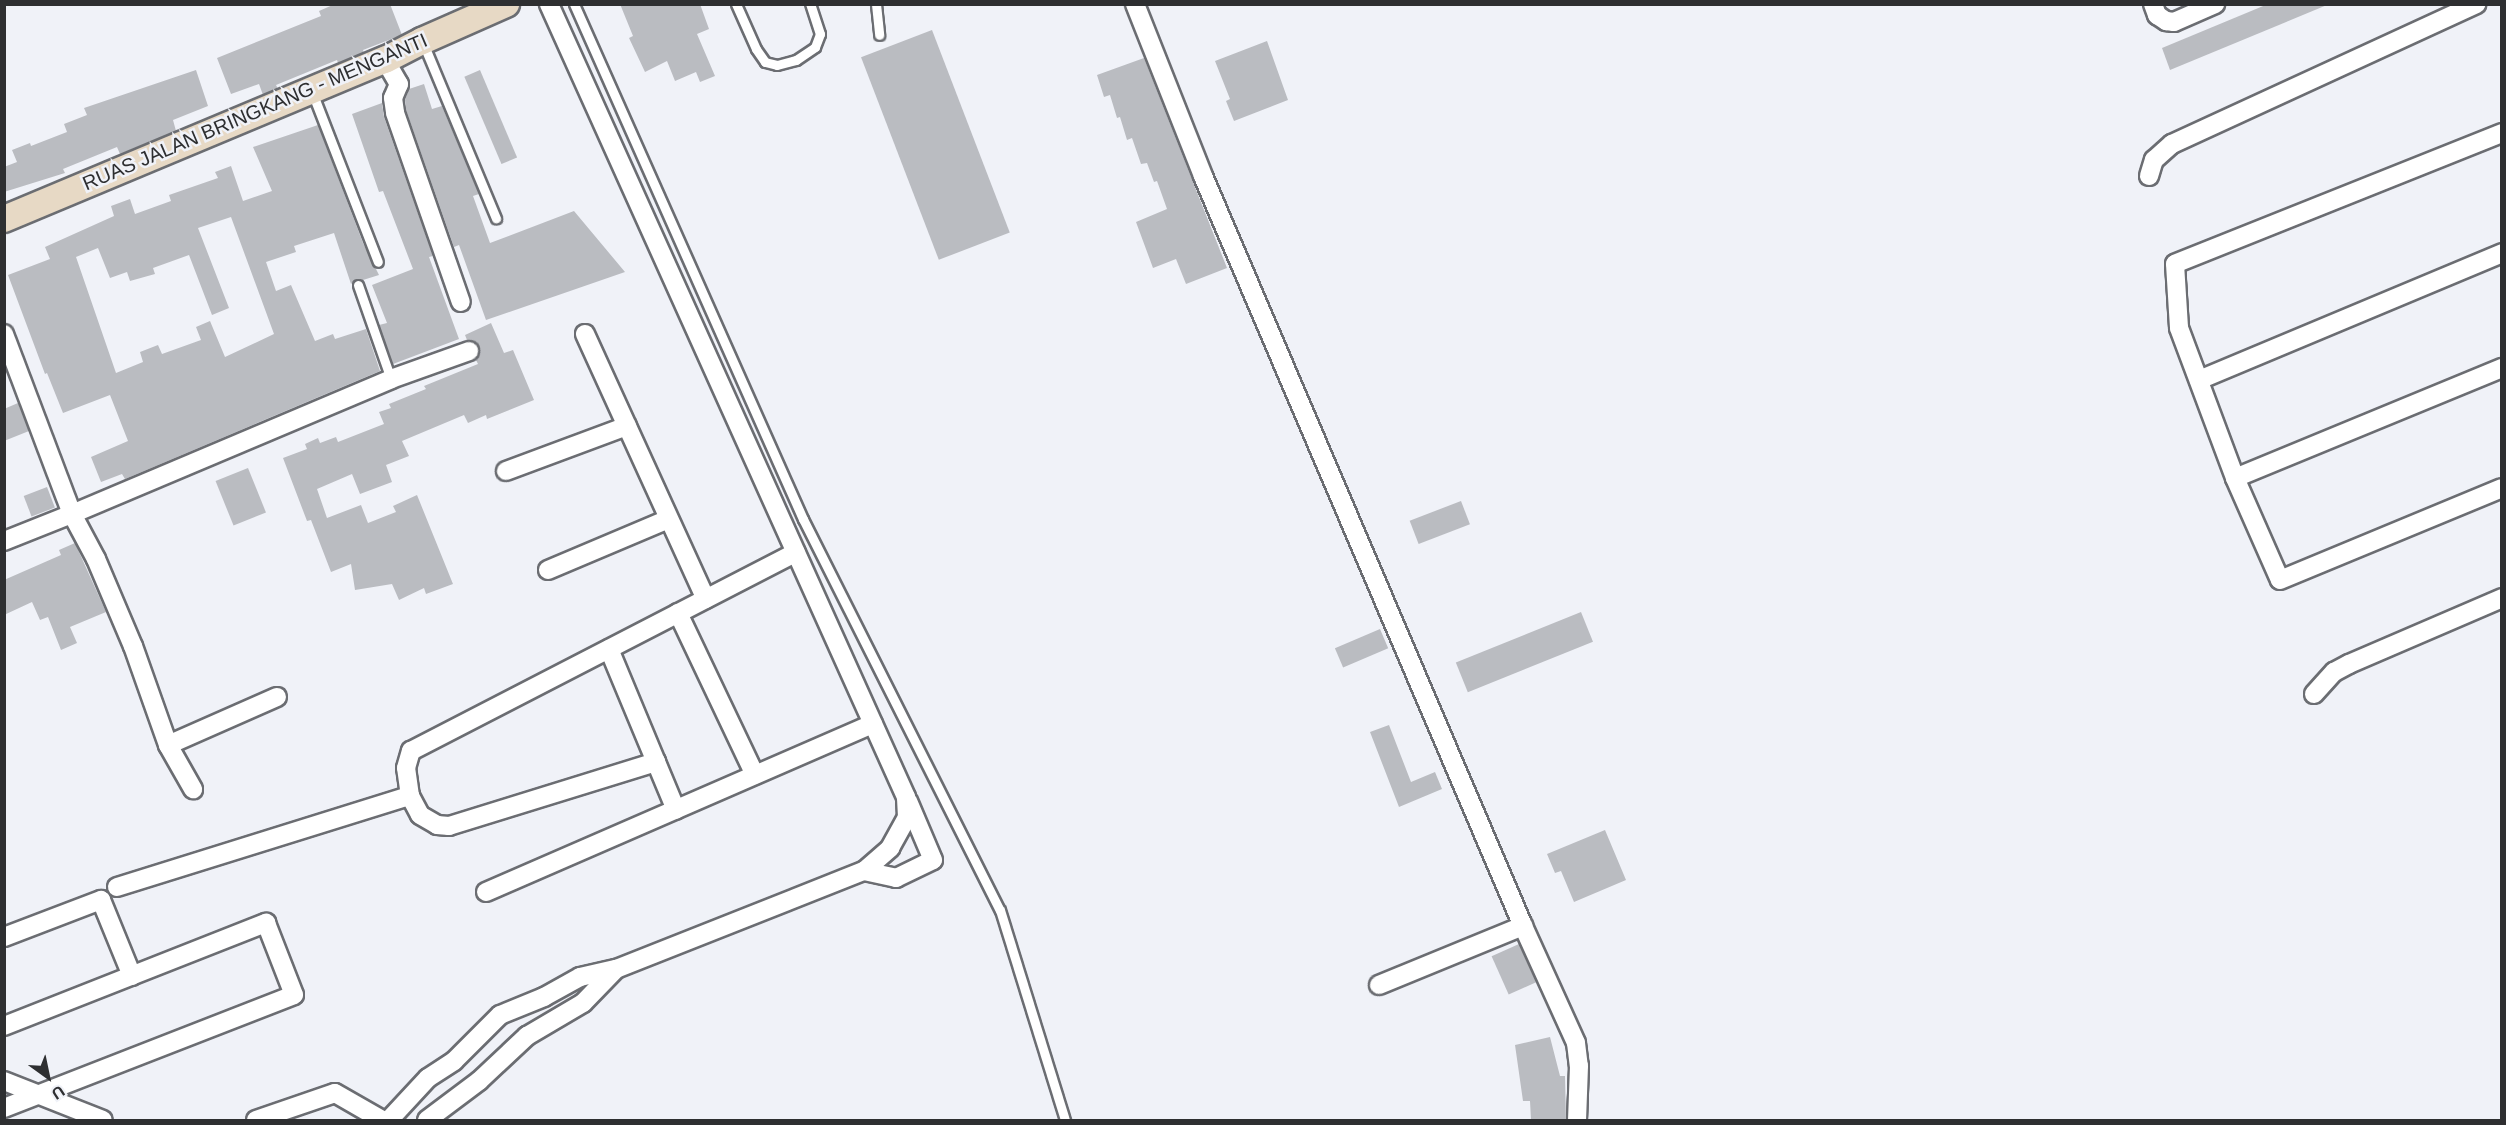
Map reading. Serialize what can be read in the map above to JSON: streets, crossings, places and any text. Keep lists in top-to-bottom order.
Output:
{
  "streets": {
    "main road": ["RUAS JALAN BRINGKANG - MENGANTI"]
  },
  "north": "bottom right"
}
